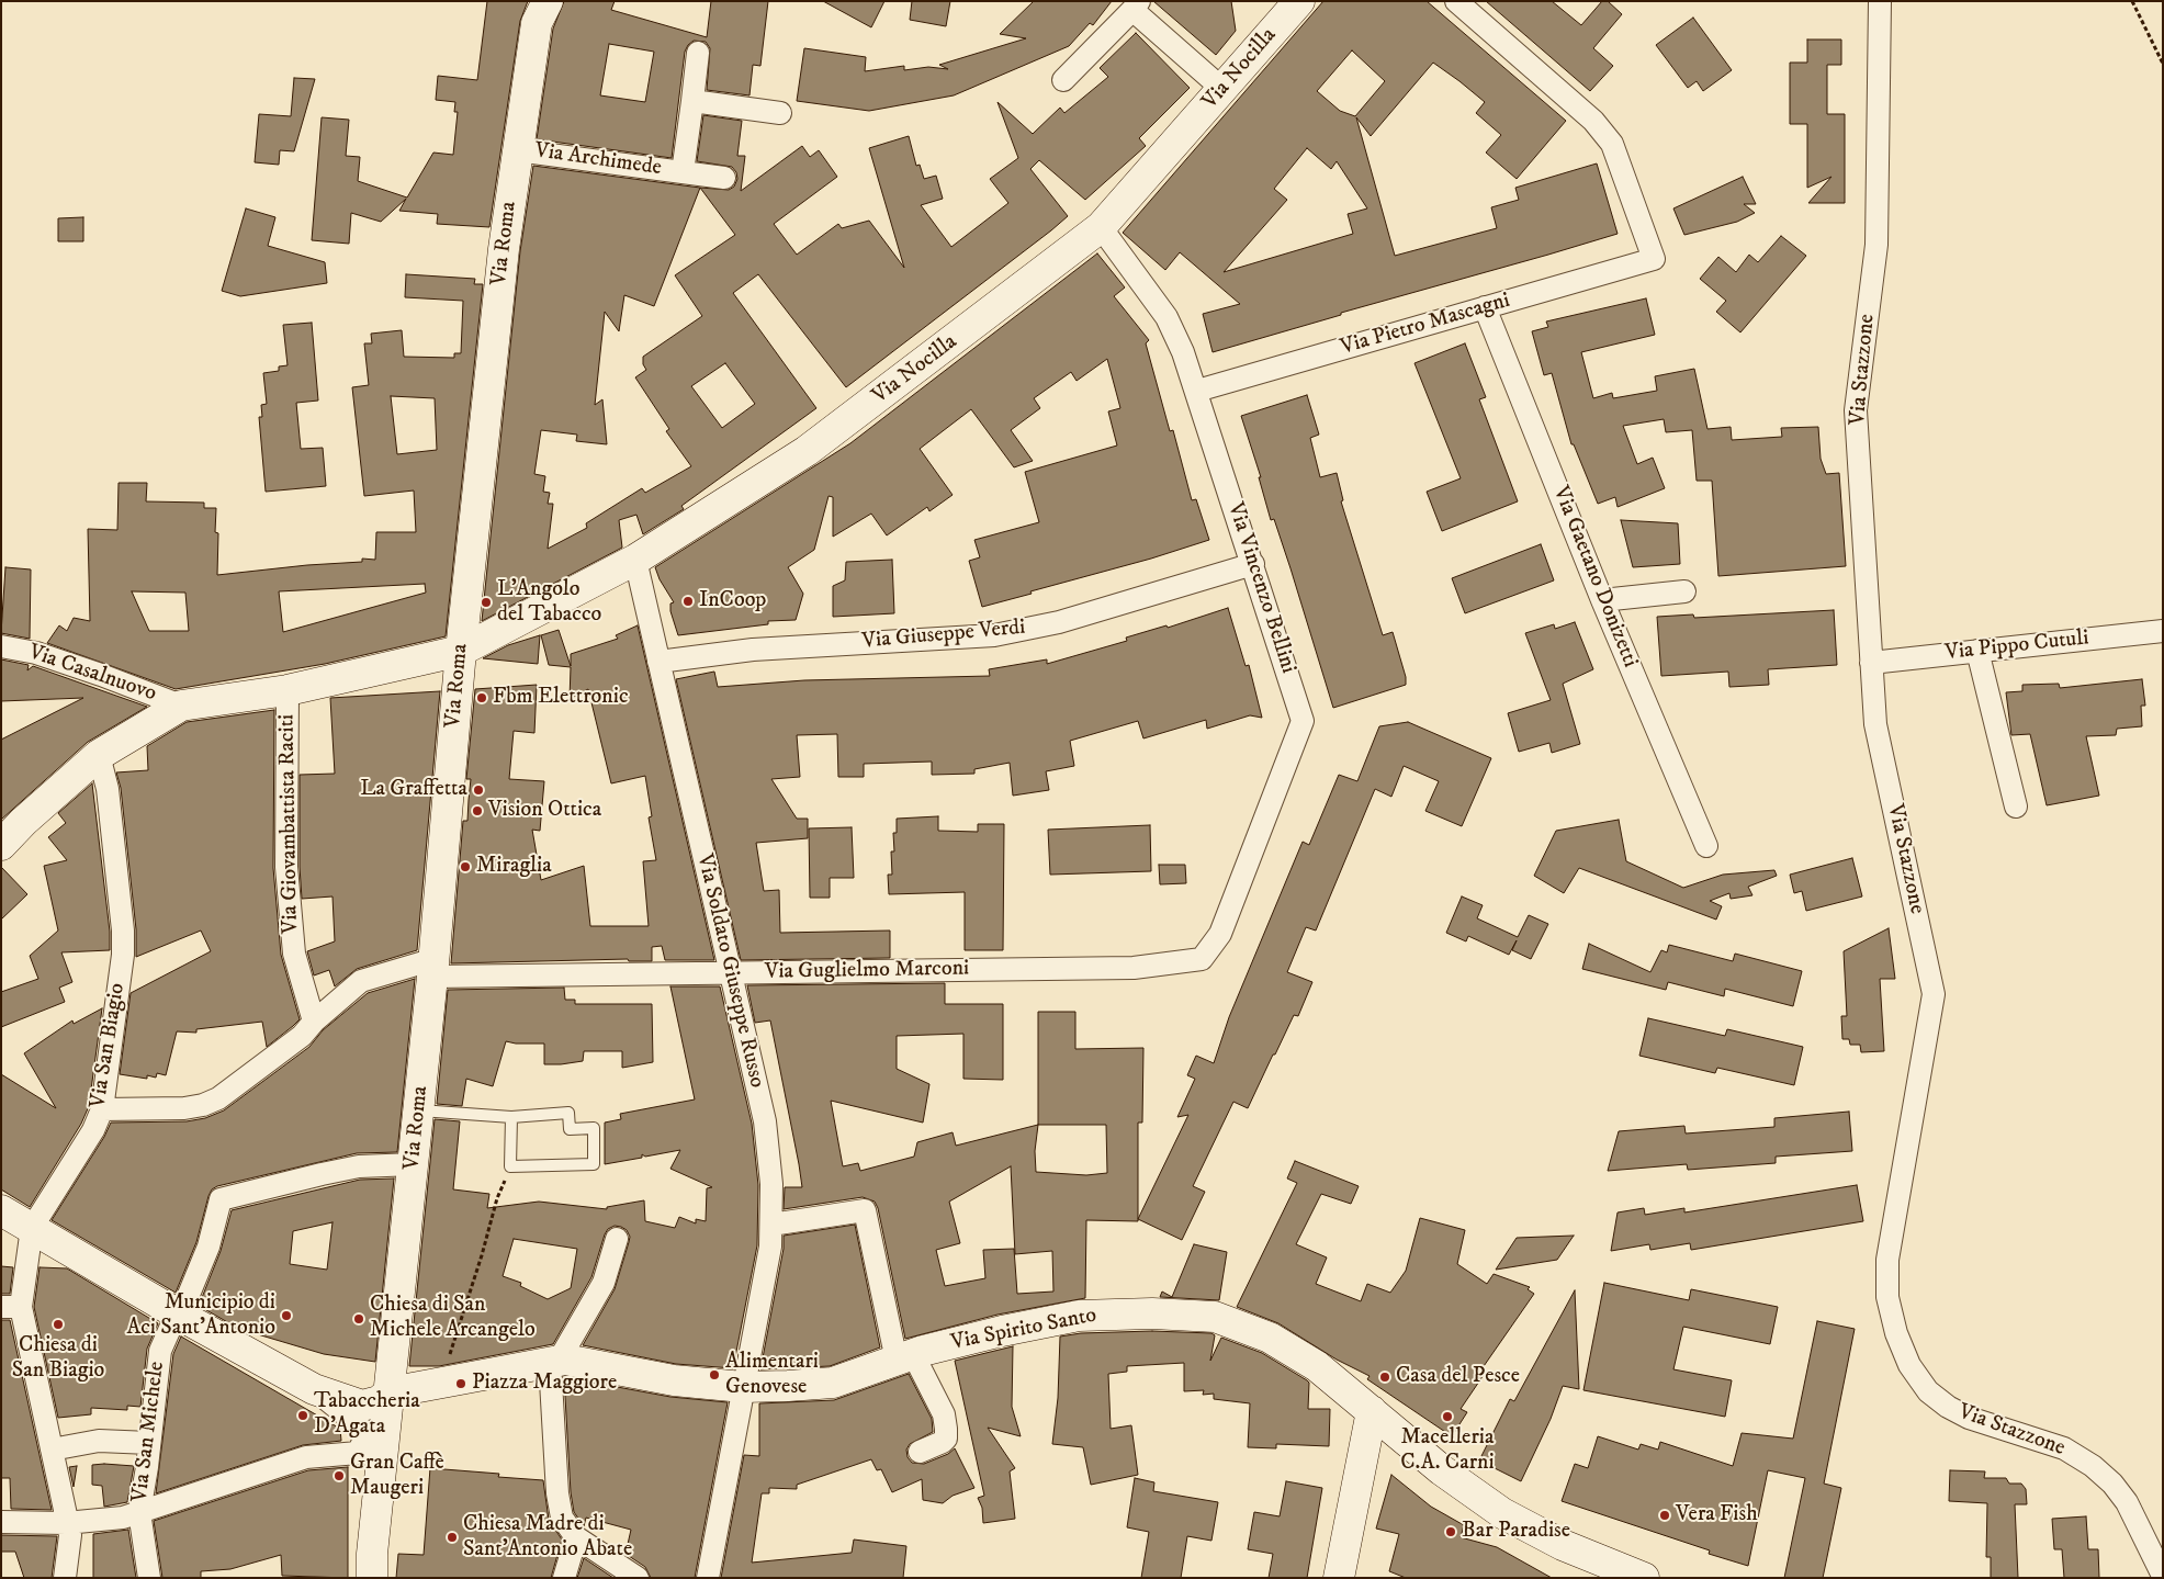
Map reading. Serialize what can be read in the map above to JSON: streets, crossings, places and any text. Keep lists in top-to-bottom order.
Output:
{
  "streets": {
    "street": [
      "Via Nocilla",
      "Via Archimede",
      "Via Roma",
      "Via Pietro Mascagni",
      "Via Stazzone",
      "Via Gaetano Donizetti",
      "Via Vincenzo Bellini",
      "Via Giuseppe Verdi",
      "Via Pippo Cutuli",
      "Via Casalnuovo",
      "Via Giovambattista Raciti",
      "Via Soldato Giuseppe Russo",
      "Via Guglielmo Marconi",
      "Via San Biagio",
      "Via Spirito Santo",
      "Via San Michele"
    ]
  },
  "crossings": [
    ["Via Nocilla", "Via Roma"],
    ["Via Nocilla", "Via Vincenzo Bellini"],
    ["Via Nocilla", "Via Casalnuovo"],
    ["Via Nocilla", "Via Giovambattista Raciti"],
    ["Via Nocilla", "Via Soldato Giuseppe Russo"],
    ["Via Archimede", "Via Roma"],
    ["Via Roma", "Via Guglielmo Marconi"],
    ["Via Roma", "Via San Michele"],
    ["Via Pietro Mascagni", "Via Gaetano Donizetti"],
    ["Via Pietro Mascagni", "Via Vincenzo Bellini"],
    ["Via Stazzone", "Via Pippo Cutuli"],
    ["Via Vincenzo Bellini", "Via Giuseppe Verdi"],
    ["Via Vincenzo Bellini", "Via Guglielmo Marconi"],
    ["Via Giuseppe Verdi", "Via Soldato Giuseppe Russo"],
    ["Via Giovambattista Raciti", "Via Guglielmo Marconi"],
    ["Via Soldato Giuseppe Russo", "Via Guglielmo Marconi"],
    ["Via Soldato Giuseppe Russo", "Via Spirito Santo"],
    ["Via Guglielmo Marconi", "Via San Biagio"]
  ],
  "places": [
    "InCoop",
    "L'Angolo del Tabacco",
    "Fbm Elettronic",
    "La Graffetta",
    "Vision Ottica",
    "Miraglia",
    "Municipio di Aci Sant'Antonio",
    "Chiesa di San Michele Arcangelo",
    "Chiesa di San Biagio",
    "Alimentari Genovese",
    "Casa del Pesce",
    "Piazza Maggiore",
    "Tabaccheria D'Agata",
    "Macelleria C.A. Carni",
    "Gran Caffè Maugeri",
    "Vera Fish",
    "Bar Paradise",
    "Chiesa Madre di Sant'Antonio Abate"
  ]
}
